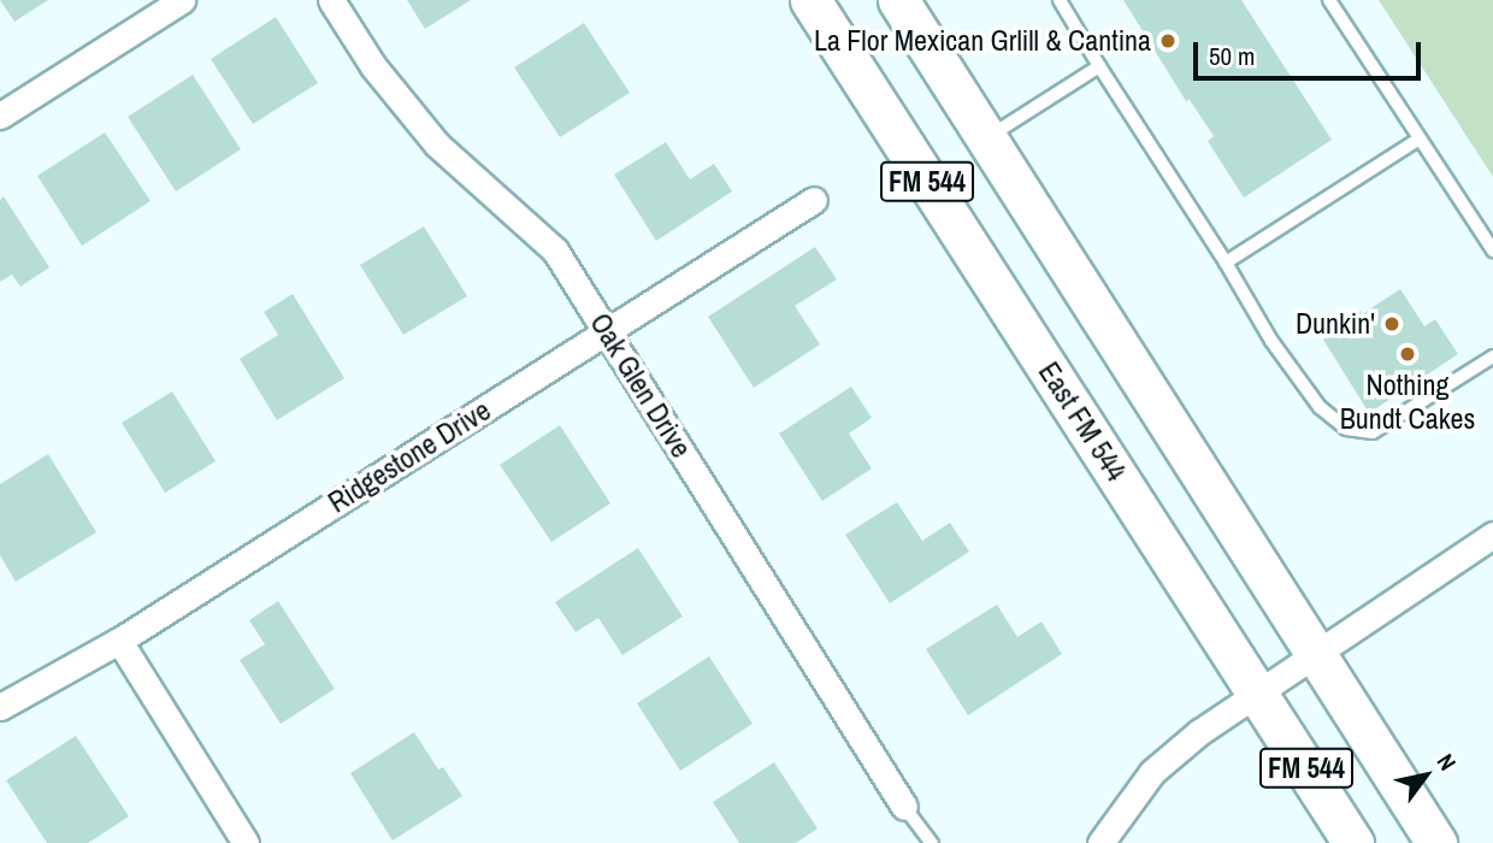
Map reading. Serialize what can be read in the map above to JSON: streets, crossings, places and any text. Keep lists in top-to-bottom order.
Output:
{
  "streets": {
    "main road": ["FM 544", "East FM 544"],
    "street": ["Oak Glen Drive", "Ridgestone Drive"]
  },
  "crossings": [
    ["Oak Glen Drive", "Ridgestone Drive"]
  ],
  "places": ["La Flor Mexican Grlill & Cantina", "Dunkin'", "Nothing Bundt Cakes"],
  "scale_bar": "50 m",
  "north": "top right"
}
